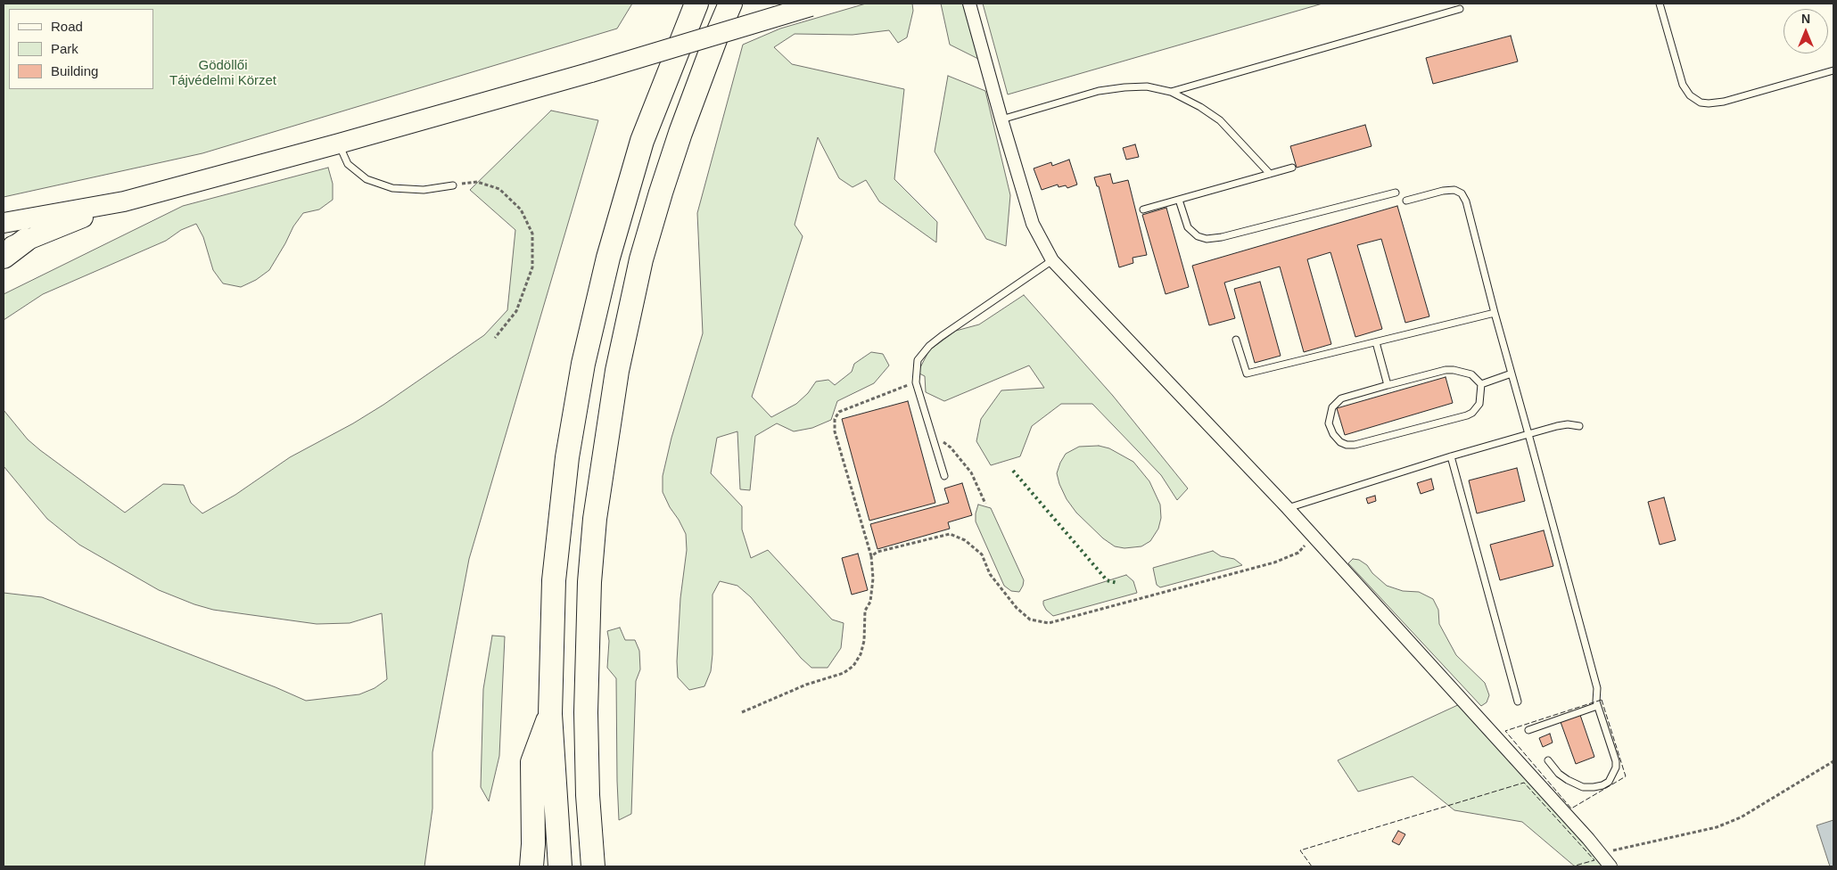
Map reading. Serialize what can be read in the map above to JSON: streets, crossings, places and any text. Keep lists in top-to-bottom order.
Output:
{
  "parks": ["Gödöllői Tájvédelmi Körzet"],
  "legend": ["Road", "Park", "Building"],
  "north": "top"
}
